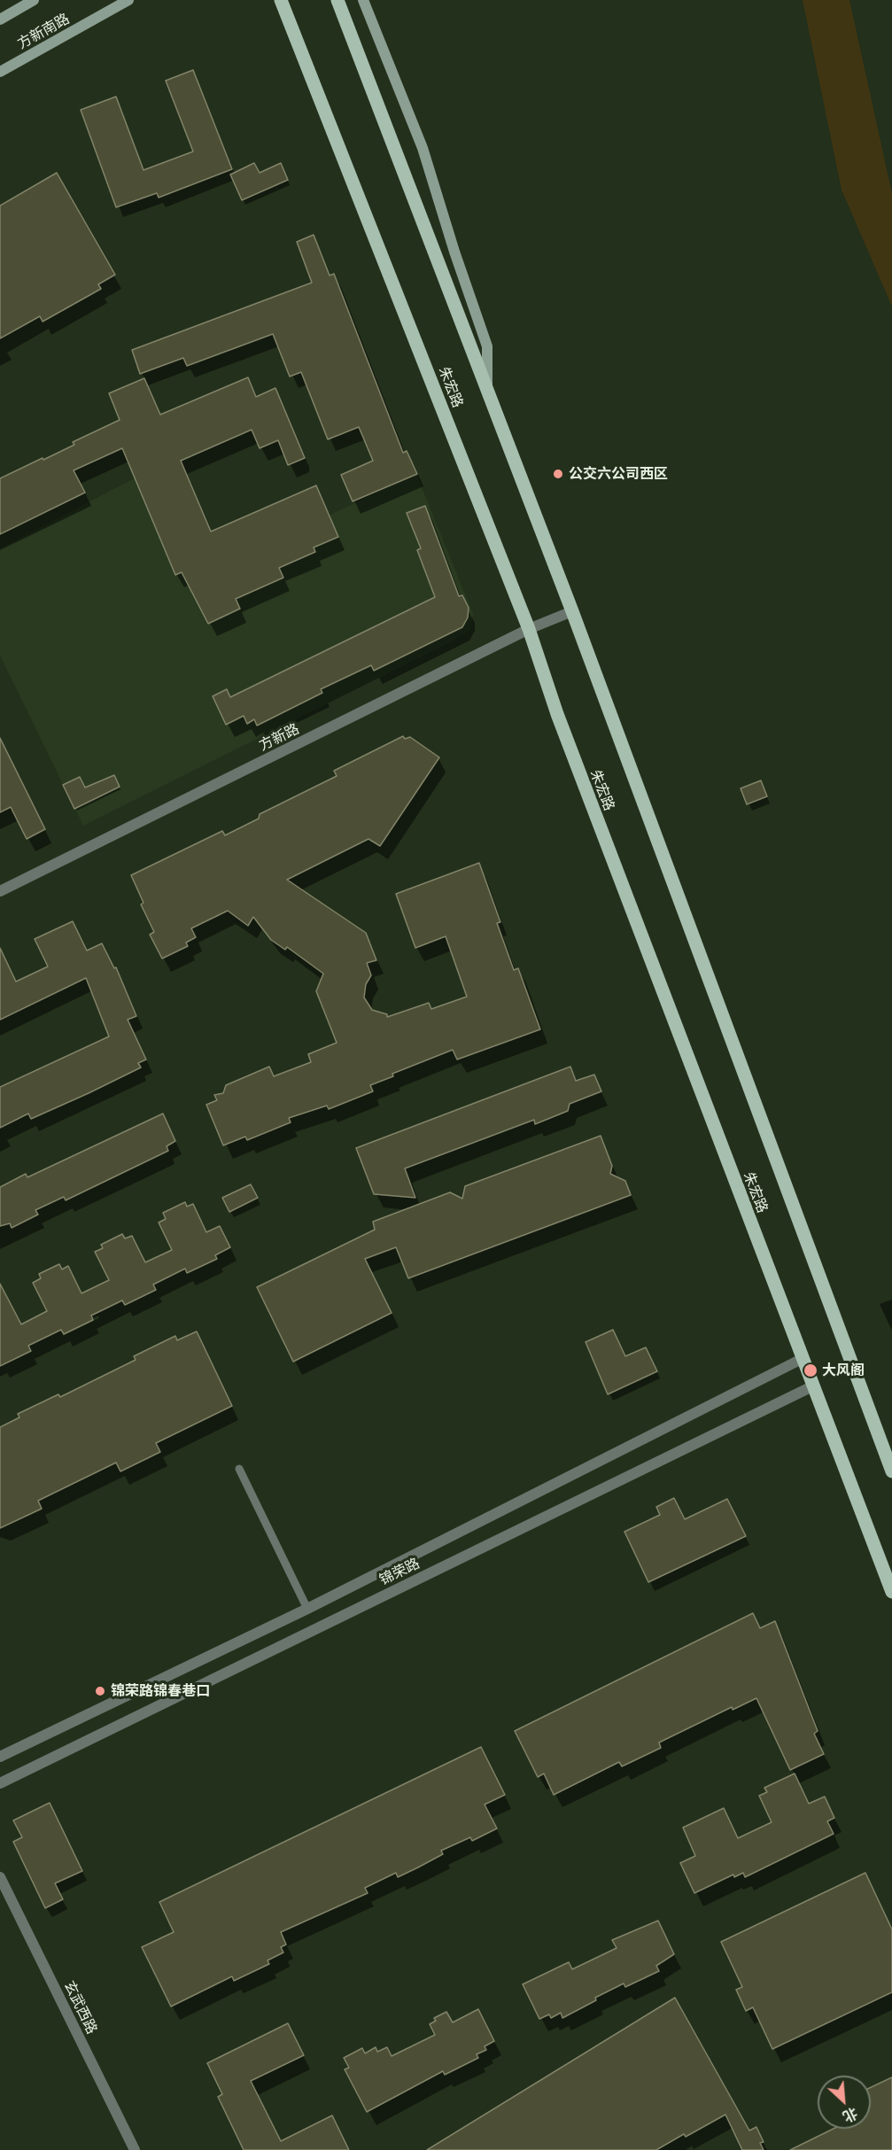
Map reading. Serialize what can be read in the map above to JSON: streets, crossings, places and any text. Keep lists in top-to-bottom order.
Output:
{
  "streets": {
    "main road": ["方新南路", "朱宏路"],
    "street": ["方新路", "锦荣路", "玄武西路"]
  },
  "crossings": [
    ["朱宏路", "方新路"],
    ["朱宏路", "锦荣路"]
  ],
  "places": ["公交六公司西区", "大风阁", "锦荣路锦春巷口"],
  "north": "bottom right"
}
